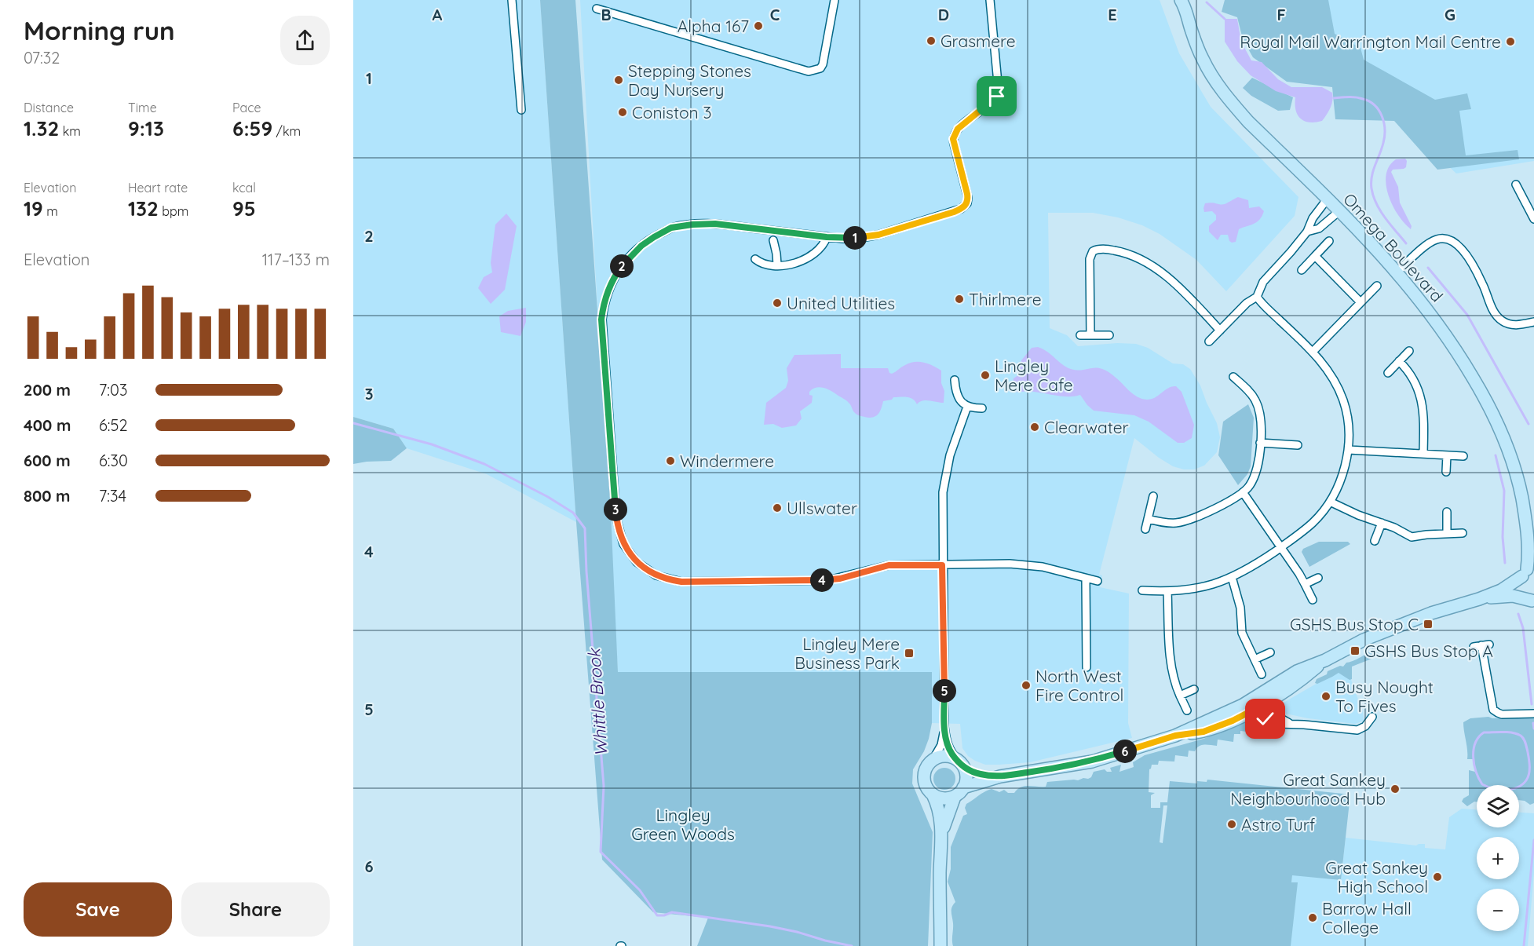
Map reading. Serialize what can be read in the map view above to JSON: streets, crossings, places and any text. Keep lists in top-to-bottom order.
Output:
{
  "streets": {
    "main road": ["Omega Boulevard"]
  },
  "water": ["Whittle Brook"],
  "parks": ["Lingley Green Woods"],
  "places": {
    "other": [
      "Alpha 167",
      "Grasmere",
      "Royal Mail Warrington Mail Centre",
      "Stepping Stones Day Nursery",
      "Coniston 3",
      "Thirlmere",
      "United Utilities",
      "Lingley Mere Cafe",
      "Clearwater",
      "Windermere",
      "Ullswater",
      "North West Fire Control",
      "Busy Nought To Fives",
      "Great Sankey Neighbourhood Hub",
      "Astro Turf",
      "Great Sankey High School",
      "Barrow Hall College"
    ],
    "transit": ["GSHS Bus Stop C", "GSHS Bus Stop A", "Lingley Mere Business Park"]
  },
  "page": {
    "heading": ["Morning run", "07:32"],
    "stats": [
      ["Distance", "1.32 km"],
      ["Time", "9:13"],
      ["Pace", "6:59 /km"],
      ["Elevation", "19 m"],
      ["Heart rate", "132 bpm"],
      ["kcal", "95"]
    ],
    "pins": [
      "1",
      "2",
      "3",
      "4",
      "5",
      "6"
    ],
    "chart": ["Elevation", "117–133 m"],
    "list": [
      {
        "name": "200 m",
        "note": "7:03"
      },
      {
        "name": "400 m",
        "note": "6:52"
      },
      {
        "name": "600 m",
        "note": "6:30"
      },
      {
        "name": "800 m",
        "note": "7:34"
      }
    ],
    "map_buttons": ["+", "−"],
    "buttons": ["Save", "Share"]
  },
  "grid": {
    "columns": [
      "A",
      "B",
      "C",
      "D",
      "E",
      "F",
      "G"
    ],
    "rows": [
      "1",
      "2",
      "3",
      "4",
      "5",
      "6"
    ]
  }
}
